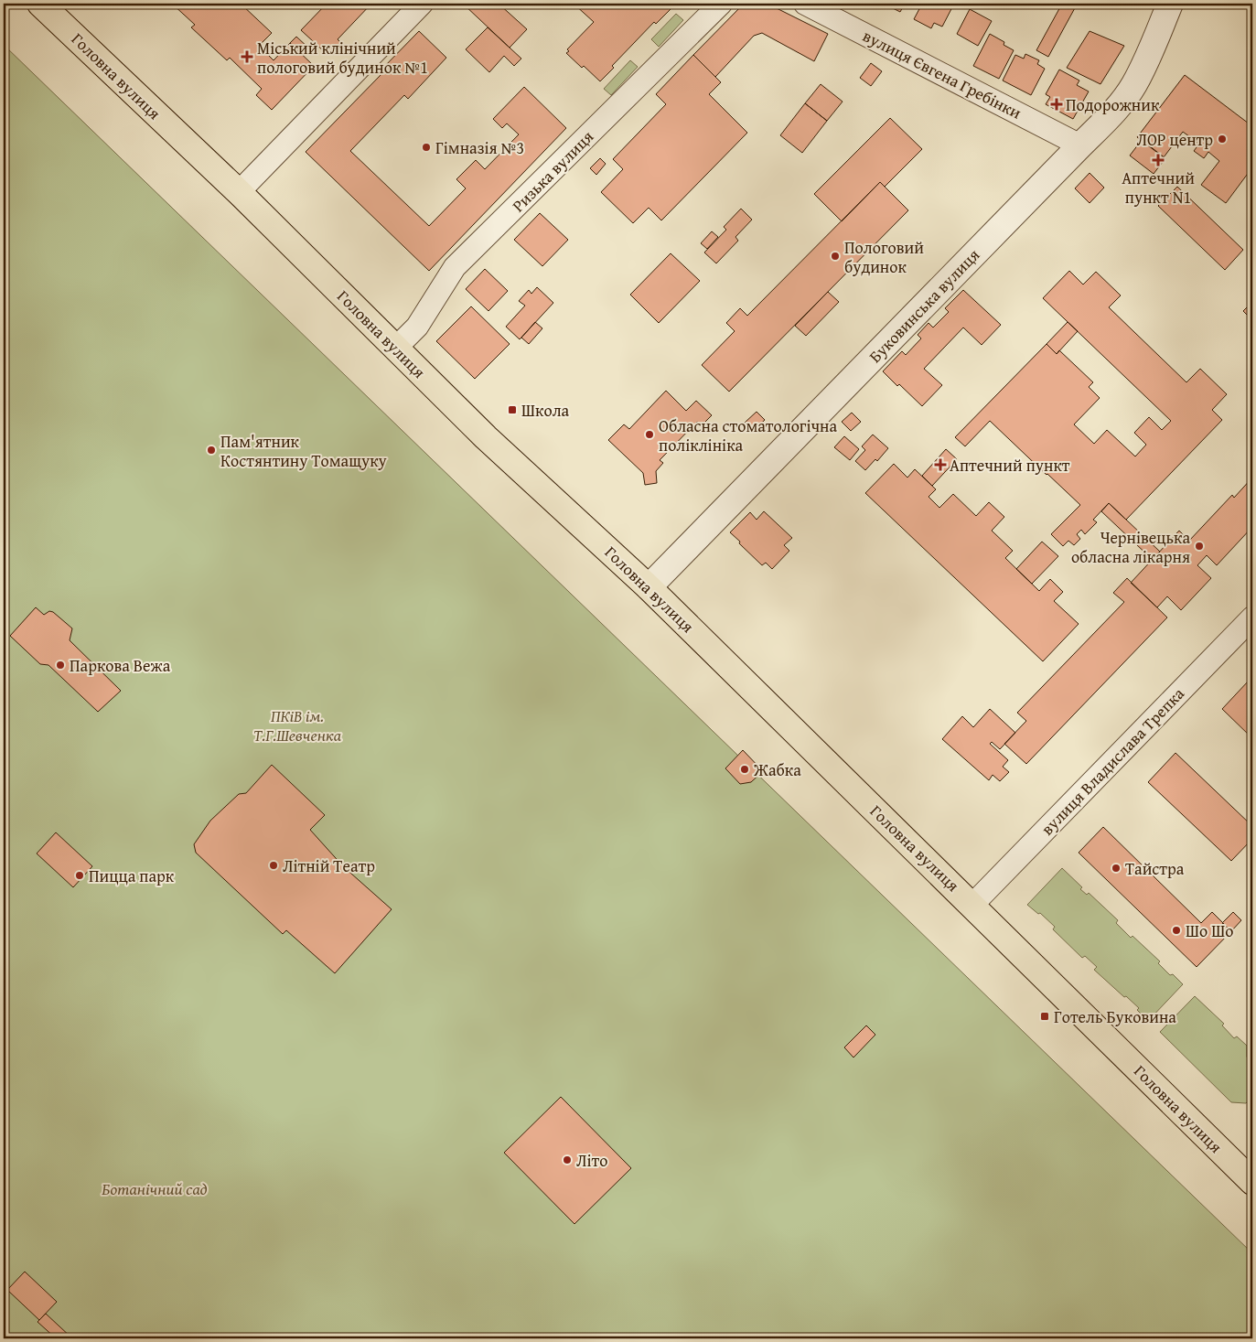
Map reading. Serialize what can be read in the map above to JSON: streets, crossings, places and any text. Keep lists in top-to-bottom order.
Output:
{
  "streets": {
    "main road": ["Головна вулиця"],
    "street": [
      "вулиця Євгена Гребінки",
      "Ризька вулиця",
      "Буковинська вулиця",
      "вулиця Владислава Трепка"
    ]
  },
  "crossings": [
    ["вулиця Євгена Гребінки", "Буковинська вулиця"],
    ["Головна вулиця", "Ризька вулиця"],
    ["Головна вулиця", "Буковинська вулиця"],
    ["Головна вулиця", "вулиця Владислава Трепка"]
  ],
  "parks": ["ПКіВ ім. Т.Г.Шевченка", "Ботанічний сад"],
  "places": {
    "health": [
      "Міський клінічний пологовий будинок №1",
      "Подорожник",
      "Аптечний пункт N1",
      "Аптечний пункт"
    ],
    "other": [
      "ЛОР центр",
      "Гімназія №3",
      "Пологовий будинок",
      "Обласна стоматологічна поліклініка",
      "Пам'ятник Костянтину Томащуку",
      "Чернівецька обласна лікарня",
      "Паркова Вежа",
      "Жабка",
      "Літній Театр",
      "Тайстра",
      "Пицца парк",
      "Шо Шо",
      "Літо"
    ],
    "transit": ["Школа", "Готель Буковина"]
  }
}
